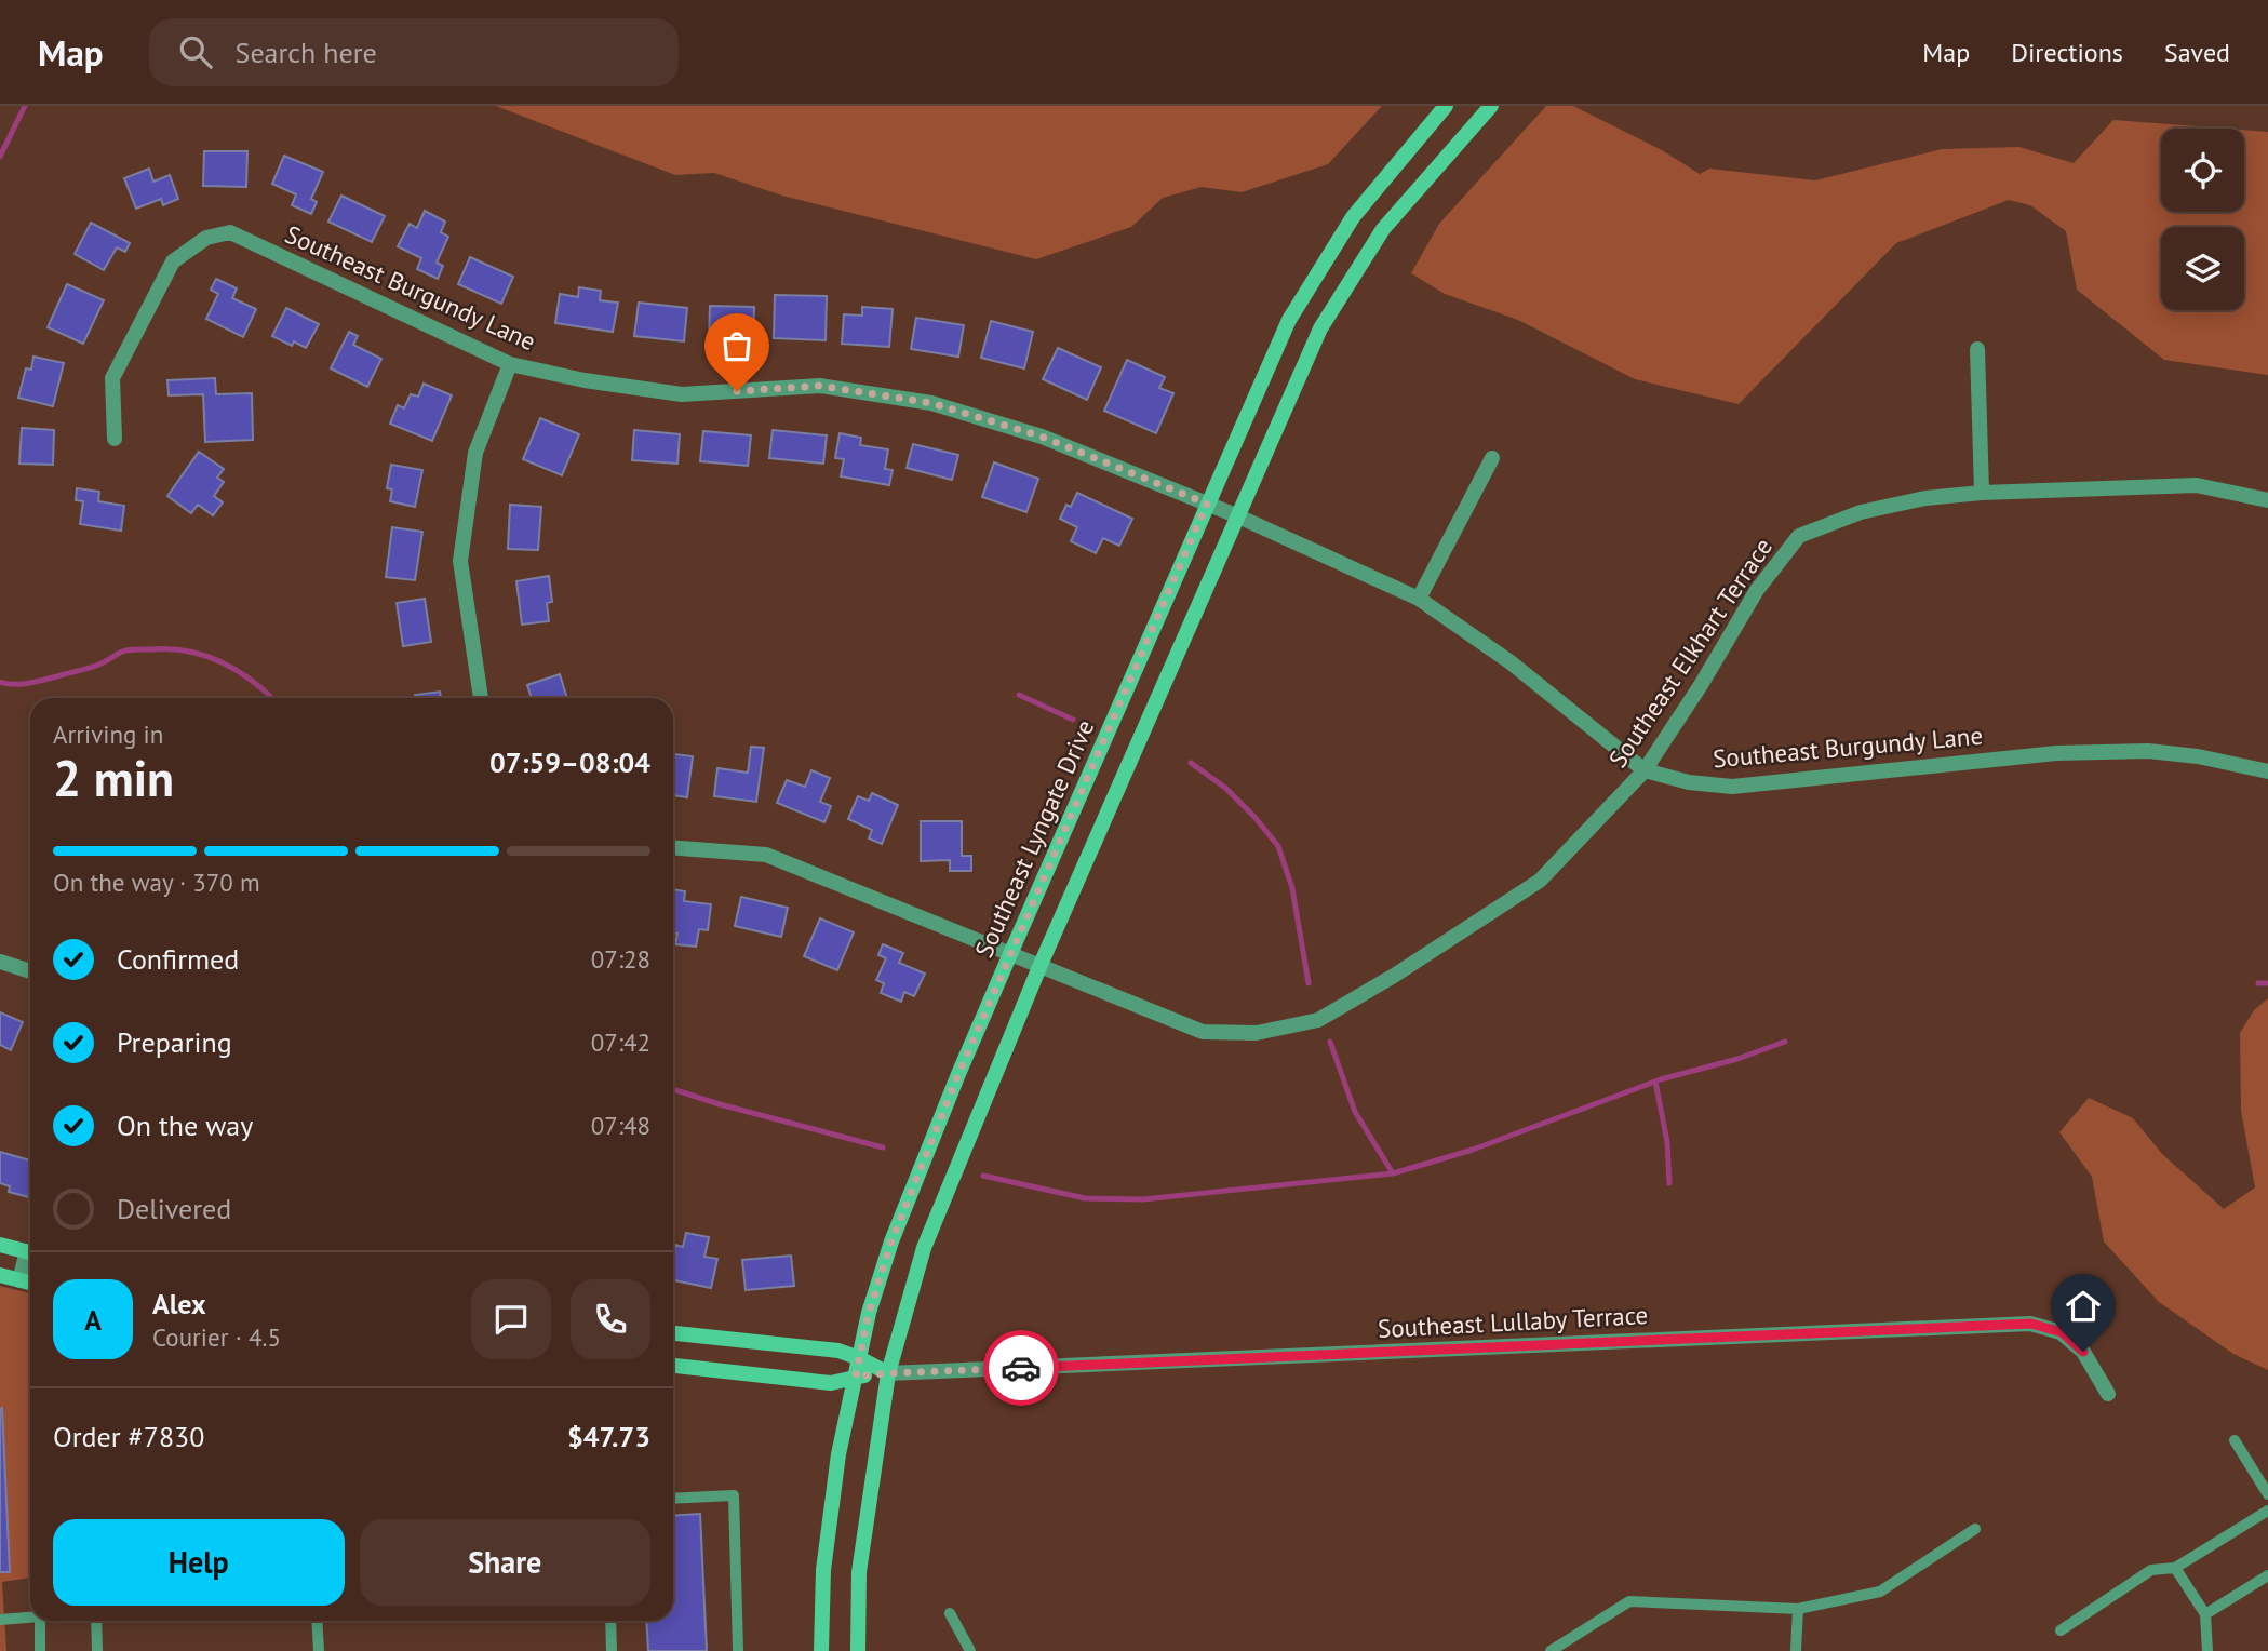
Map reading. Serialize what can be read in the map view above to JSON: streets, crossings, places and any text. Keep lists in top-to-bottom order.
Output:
{
  "streets": {
    "street": [
      "Southeast Burgundy Lane",
      "Southeast Elkhart Terrace",
      "Southeast Lyngate Drive",
      "Southeast Lullaby Terrace"
    ]
  },
  "crossings": [
    ["Southeast Burgundy Lane", "Southeast Elkhart Terrace"],
    ["Southeast Burgundy Lane", "Southeast Lyngate Drive"],
    ["Southeast Elkhart Terrace", "Southeast Lyngate Drive"]
  ],
  "page": {
    "header": "Map",
    "search": "Search here",
    "nav": ["Map", "Directions", "Saved"],
    "heading": ["2 min", "Arriving in", "07:59–08:04"],
    "panel": [
      "Alex",
      "Courier · 4.5",
      "Order #7830",
      "$47.73"
    ],
    "bar": "On the way · 370 m",
    "list": [
      ["Confirmed", "07:28"],
      ["Preparing", "07:42"],
      ["On the way", "07:48"],
      "Delivered"
    ],
    "round": "A",
    "buttons": ["Help", "Share"]
  }
}
